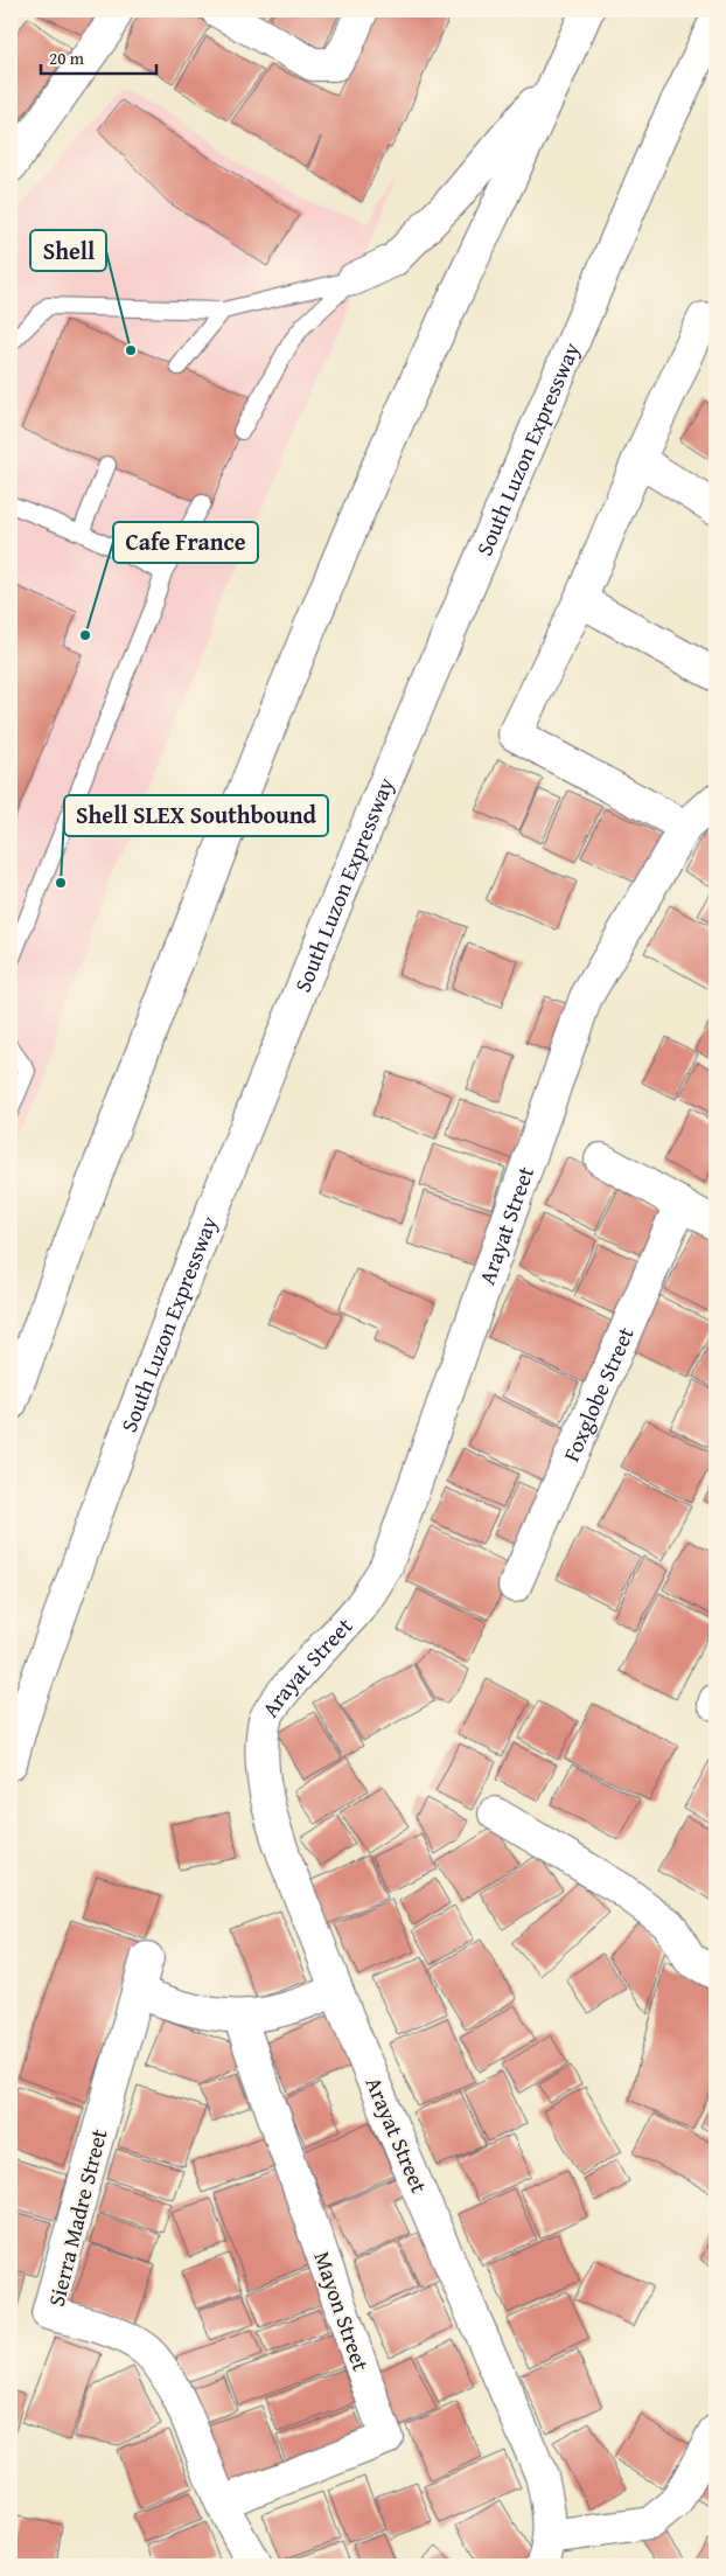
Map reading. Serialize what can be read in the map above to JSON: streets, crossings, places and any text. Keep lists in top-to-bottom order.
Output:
{
  "streets": {
    "main road": [
      "South Luzon Expressway",
      "Arayat Street",
      "Foxglobe Street",
      "Sierra Madre Street",
      "Mayon Street"
    ]
  },
  "crossings": [
    ["Sierra Madre Street", "Mayon Street"]
  ],
  "places": ["Shell", "Cafe France", "Shell SLEX Southbound"],
  "scale_bar": "20 m"
}
